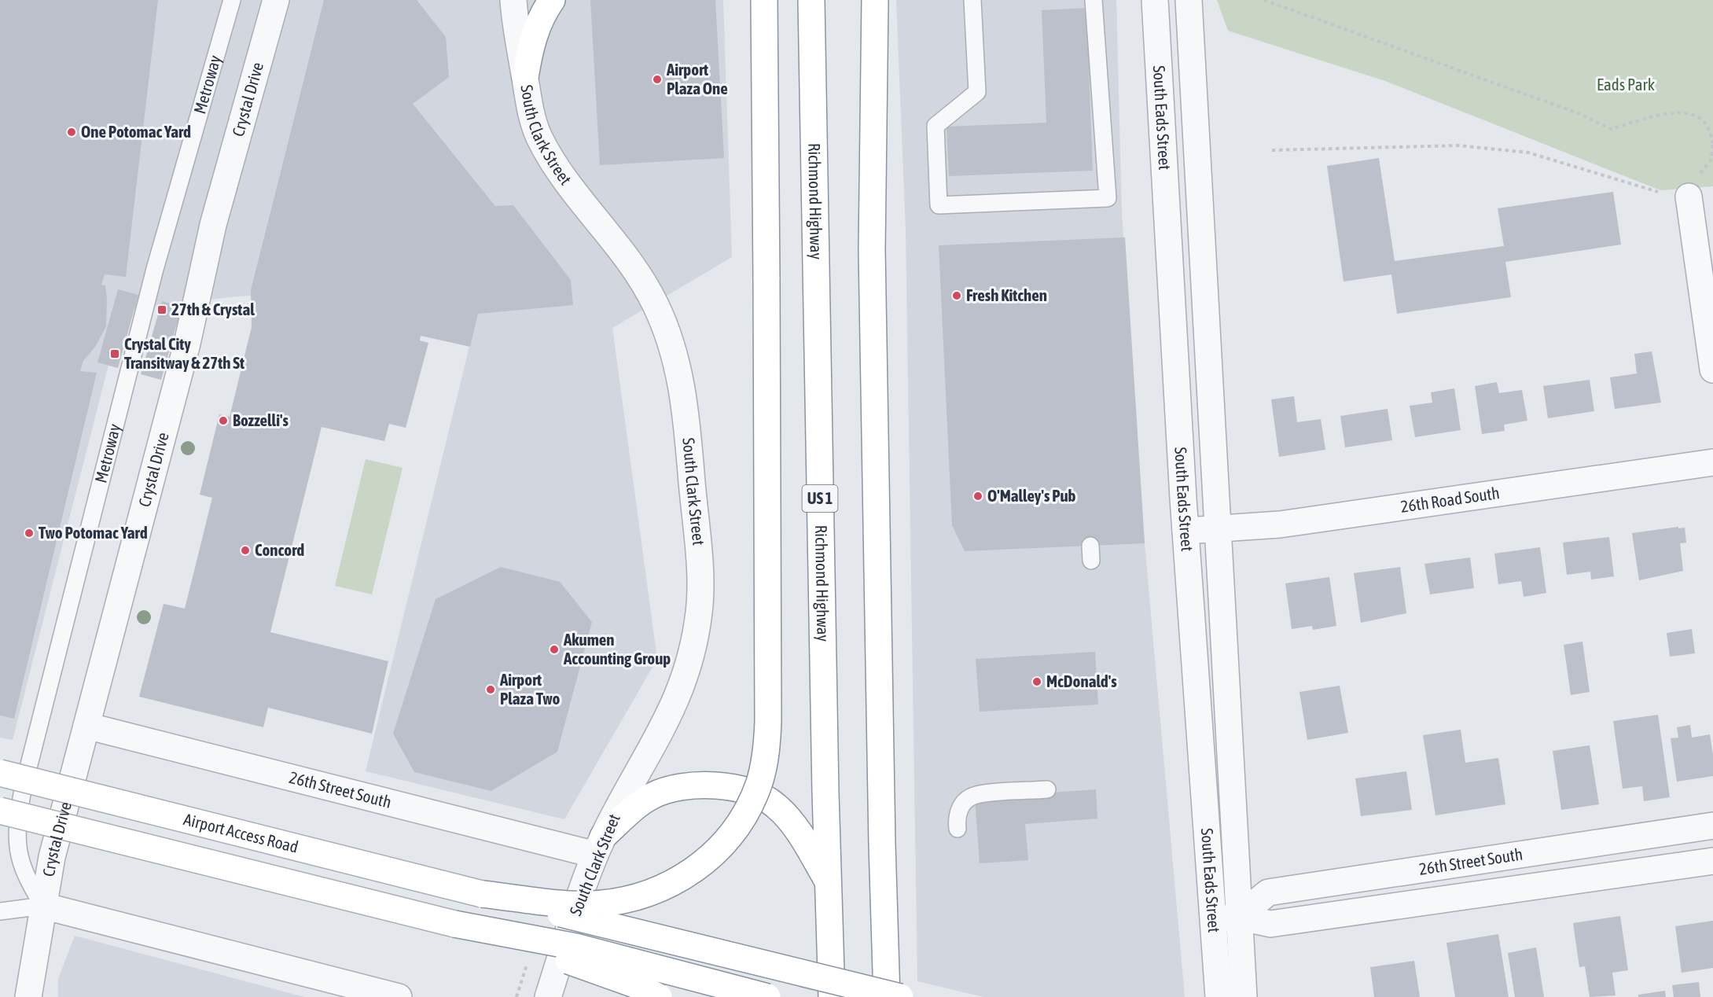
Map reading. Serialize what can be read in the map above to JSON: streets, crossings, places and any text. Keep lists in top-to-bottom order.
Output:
{
  "streets": {
    "main road": ["Richmond Highway", "US 1", "Airport Access Road"],
    "street": [
      "Crystal Drive",
      "South Eads Street",
      "South Clark Street",
      "26th Road South",
      "26th Street South"
    ],
    "lane": ["Metroway"]
  },
  "crossings": [
    ["Metroway", "Crystal Drive"],
    ["Crystal Drive", "26th Street South"],
    ["South Eads Street", "26th Road South"],
    ["South Eads Street", "26th Street South"],
    ["South Clark Street", "26th Street South"]
  ],
  "parks": ["Eads Park"],
  "places": {
    "other": [
      "Airport Plaza One",
      "One Potomac Yard",
      "Fresh Kitchen",
      "Bozzelli's",
      "O'Malley's Pub",
      "Two Potomac Yard",
      "Concord",
      "Akumen Accounting Group",
      "McDonald's",
      "Airport Plaza Two"
    ],
    "transit": ["27th & Crystal", "Crystal City Transitway & 27th St"]
  }
}
